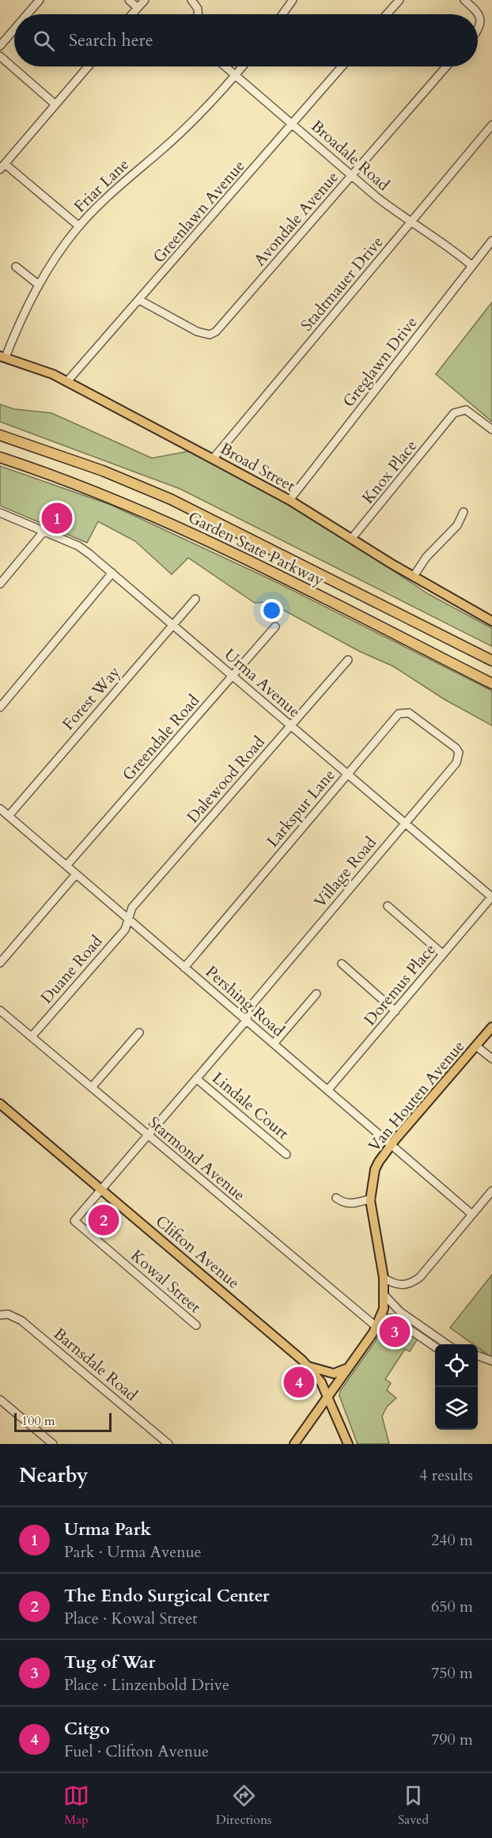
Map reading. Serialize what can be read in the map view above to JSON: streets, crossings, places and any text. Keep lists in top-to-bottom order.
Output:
{
  "streets": {
    "highway": ["Garden State Parkway"],
    "main road": ["Broad Street", "Van Houten Avenue", "Clifton Avenue"],
    "street": [
      "Broadale Road",
      "Friar Lane",
      "Greenlawn Avenue",
      "Avondale Avenue",
      "Stadtmauer Drive",
      "Greglawn Drive",
      "Knox Place",
      "Urma Avenue",
      "Forest Way",
      "Greendale Road",
      "Dalewood Road",
      "Larkspur Lane",
      "Village Road",
      "Duane Road",
      "Doremus Place",
      "Pershing Road",
      "Lindale Court",
      "Starmond Avenue",
      "Kowal Street",
      "Barnsdale Road"
    ]
  },
  "crossings": [
    ["Broadale Road", "Friar Lane"],
    ["Broadale Road", "Greenlawn Avenue"],
    ["Broadale Road", "Avondale Avenue"],
    ["Broadale Road", "Stadtmauer Drive"],
    ["Broadale Road", "Greglawn Drive"],
    ["Friar Lane", "Broad Street"],
    ["Greenlawn Avenue", "Avondale Avenue"],
    ["Greenlawn Avenue", "Broad Street"],
    ["Stadtmauer Drive", "Broad Street"],
    ["Greglawn Drive", "Broad Street"],
    ["Broad Street", "Knox Place"],
    ["Urma Avenue", "Forest Way"],
    ["Urma Avenue", "Greendale Road"],
    ["Urma Avenue", "Dalewood Road"],
    ["Urma Avenue", "Larkspur Lane"],
    ["Urma Avenue", "Village Road"],
    ["Urma Avenue", "Doremus Place"],
    ["Forest Way", "Pershing Road"],
    ["Greendale Road", "Pershing Road"],
    ["Dalewood Road", "Duane Road"],
    ["Dalewood Road", "Pershing Road"],
    ["Larkspur Lane", "Village Road"],
    ["Larkspur Lane", "Pershing Road"],
    ["Village Road", "Pershing Road"],
    ["Village Road", "Lindale Court"],
    ["Village Road", "Starmond Avenue"],
    ["Village Road", "Clifton Avenue"],
    ["Village Road", "Kowal Street"],
    ["Duane Road", "Pershing Road"],
    ["Duane Road", "Starmond Avenue"],
    ["Doremus Place", "Pershing Road"],
    ["Pershing Road", "Van Houten Avenue"],
    ["Van Houten Avenue", "Starmond Avenue"],
    ["Van Houten Avenue", "Clifton Avenue"]
  ],
  "scale_bar": "100 m",
  "page": {
    "search": "Search here",
    "pins": [
      "1",
      "2",
      "3",
      "4"
    ],
    "scale": "100 m",
    "heading": ["Nearby", "4 results"],
    "list": [
      {
        "mark": "1",
        "name": "Urma Park",
        "note": "Park · Urma Avenue",
        "value": "240 m"
      },
      {
        "mark": "2",
        "name": "The Endo Surgical Center",
        "note": "Place · Kowal Street",
        "value": "650 m"
      },
      {
        "mark": "3",
        "name": "Tug of War",
        "note": "Place · Linzenbold Drive",
        "value": "750 m"
      },
      {
        "mark": "4",
        "name": "Citgo",
        "note": "Fuel · Clifton Avenue",
        "value": "790 m"
      }
    ],
    "nav": ["Map", "Directions", "Saved"]
  }
}
